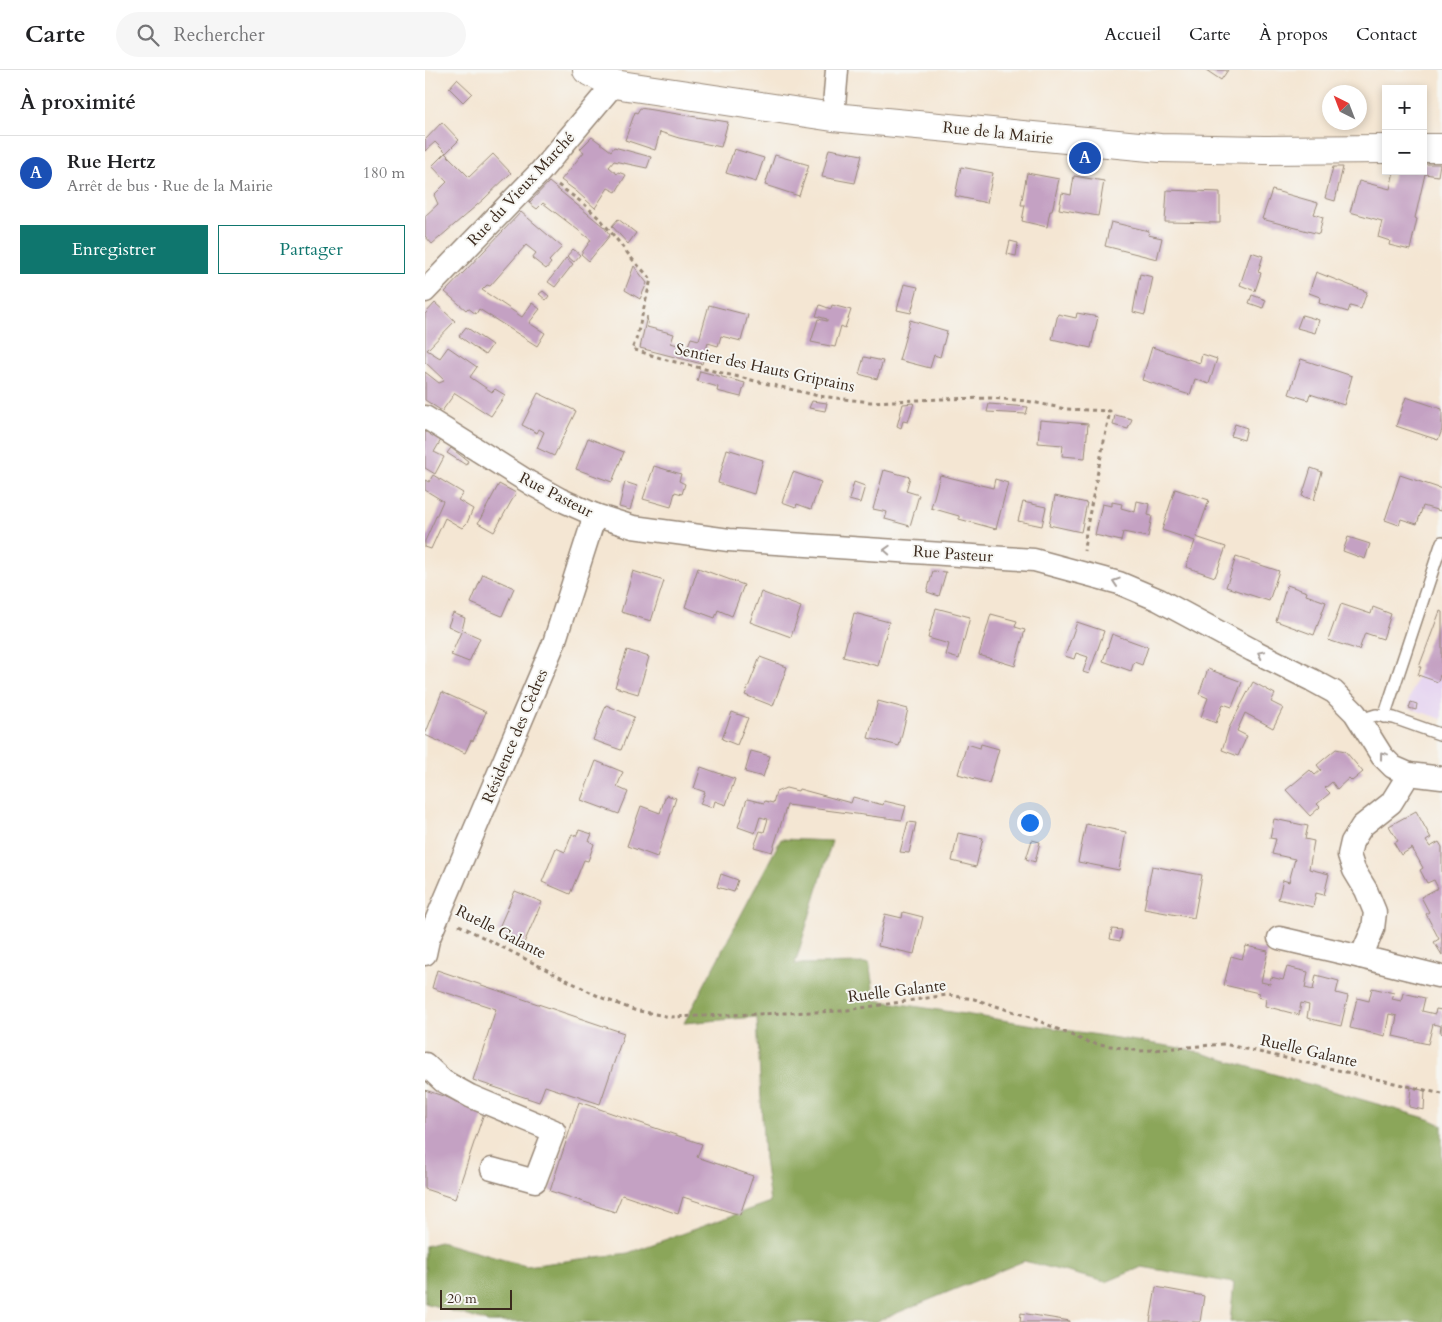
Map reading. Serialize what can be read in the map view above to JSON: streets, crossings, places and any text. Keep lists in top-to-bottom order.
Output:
{
  "streets": {
    "street": [
      "Rue de la Mairie",
      "Rue du Vieux Marché",
      "Rue Pasteur",
      "Résidence des Cèdres"
    ],
    "path": ["Sentier des Hauts Griptains", "Ruelle Galante"]
  },
  "crossings": [
    ["Rue de la Mairie", "Rue du Vieux Marché"],
    ["Rue du Vieux Marché", "Sentier des Hauts Griptains"],
    ["Sentier des Hauts Griptains", "Rue Pasteur"],
    ["Rue Pasteur", "Résidence des Cèdres"],
    ["Résidence des Cèdres", "Ruelle Galante"]
  ],
  "one_way": ["Rue Pasteur"],
  "scale_bar": "20 m",
  "north": "top left",
  "page": {
    "header": "Carte",
    "search": "Rechercher",
    "nav": [
      "Accueil",
      "Carte",
      "À propos",
      "Contact"
    ],
    "heading": "À proximité",
    "map_buttons": ["+", "−"],
    "list": [
      {
        "mark": "A",
        "name": "Rue Hertz",
        "note": "Arrêt de bus · Rue de la Mairie",
        "value": "180 m"
      }
    ],
    "pins": "A",
    "buttons": ["Enregistrer", "Partager"],
    "scale": "20 m"
  }
}
